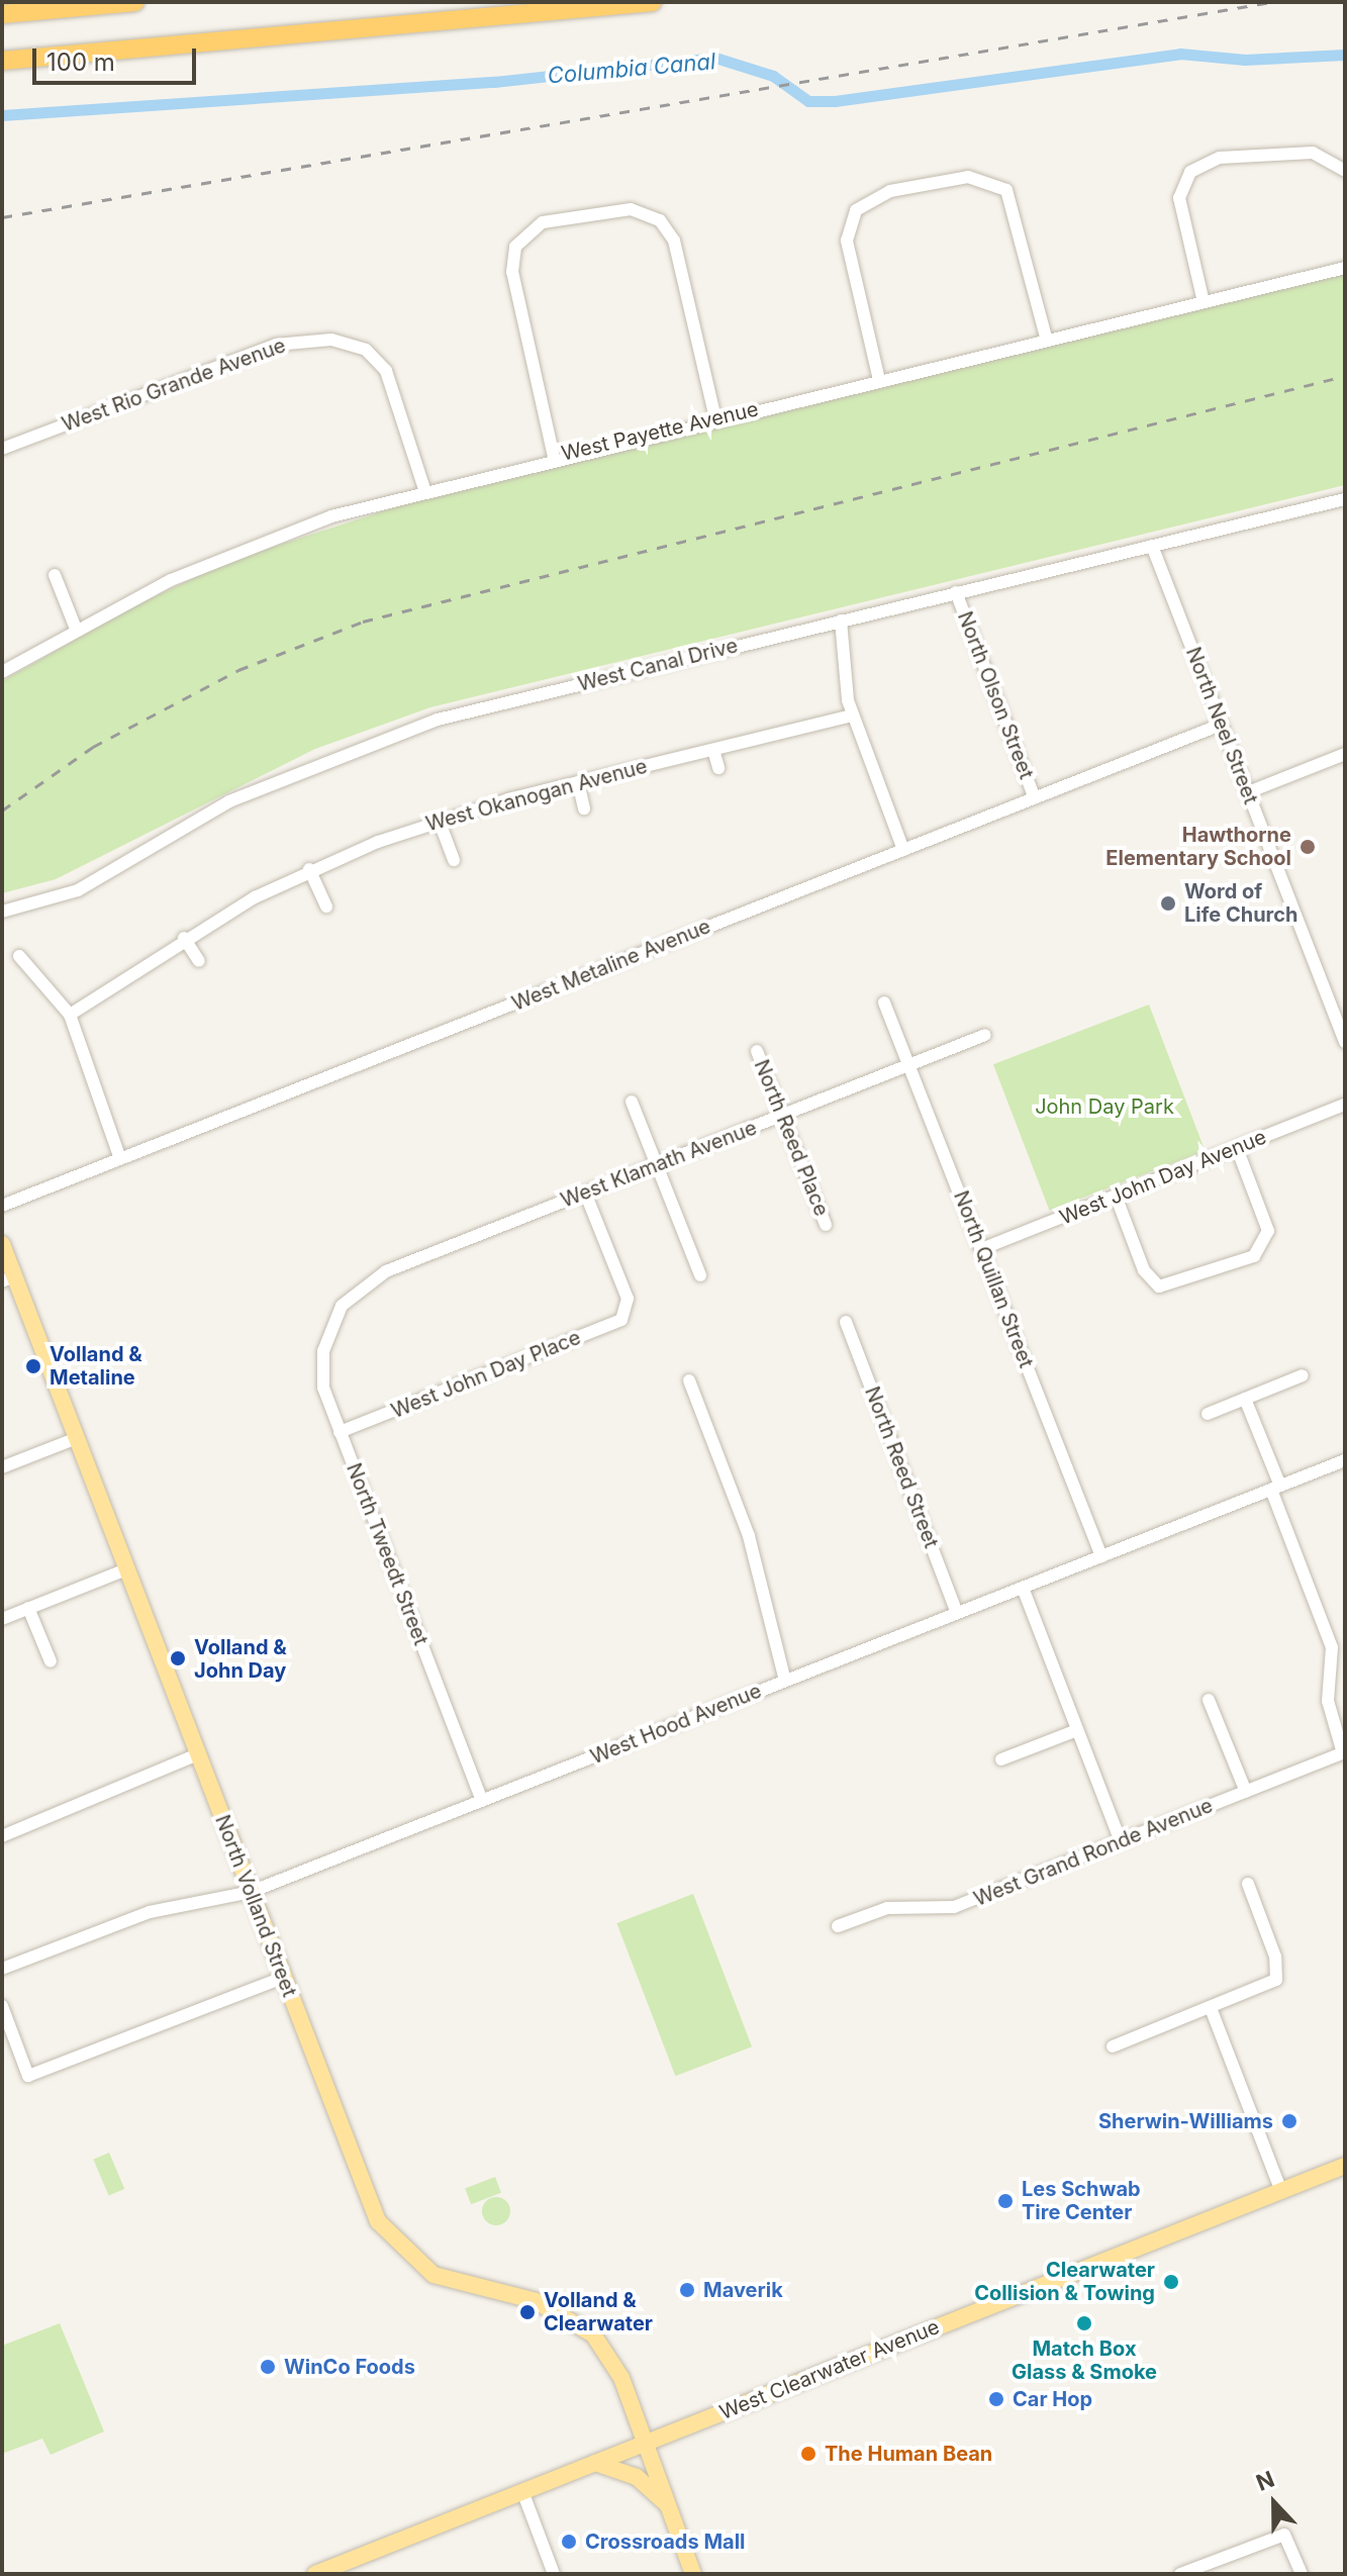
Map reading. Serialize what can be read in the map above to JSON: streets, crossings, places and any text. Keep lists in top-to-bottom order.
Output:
{
  "streets": {
    "main road": ["North Volland Street", "West Clearwater Avenue"],
    "street": [
      "West Rio Grande Avenue",
      "West Payette Avenue",
      "West Canal Drive",
      "North Olson Street",
      "North Neel Street",
      "West Okanogan Avenue",
      "West Metaline Avenue",
      "North Reed Place",
      "West Klamath Avenue",
      "West John Day Avenue",
      "North Quillan Street",
      "West John Day Place",
      "North Reed Street",
      "North Tweedt Street",
      "West Hood Avenue",
      "West Grand Ronde Avenue"
    ]
  },
  "crossings": [
    ["West Rio Grande Avenue", "West Payette Avenue"],
    ["West Canal Drive", "North Olson Street"],
    ["West Canal Drive", "North Neel Street"],
    ["North Olson Street", "West Metaline Avenue"],
    ["North Neel Street", "West Metaline Avenue"],
    ["North Reed Place", "West Klamath Avenue"],
    ["West Klamath Avenue", "North Quillan Street"],
    ["West Klamath Avenue", "West John Day Place"],
    ["West Klamath Avenue", "North Tweedt Street"],
    ["West John Day Avenue", "North Quillan Street"],
    ["North Quillan Street", "West Hood Avenue"],
    ["West John Day Place", "North Tweedt Street"],
    ["North Reed Street", "West Hood Avenue"],
    ["North Tweedt Street", "West Hood Avenue"],
    ["West Hood Avenue", "North Volland Street"],
    ["North Volland Street", "West Clearwater Avenue"]
  ],
  "water": ["Columbia Canal"],
  "parks": ["John Day Park"],
  "places": [
    "Hawthorne Elementary School",
    "Word of Life Church",
    "Volland & Metaline",
    "Volland & John Day",
    "Sherwin-Williams",
    "Les Schwab Tire Center",
    "Clearwater Collision & Towing",
    "Maverik",
    "Volland & Clearwater",
    "Match Box Glass & Smoke",
    "WinCo Foods",
    "Car Hop",
    "The Human Bean",
    "Crossroads Mall"
  ],
  "scale_bar": "100 m",
  "north": "top"
}
